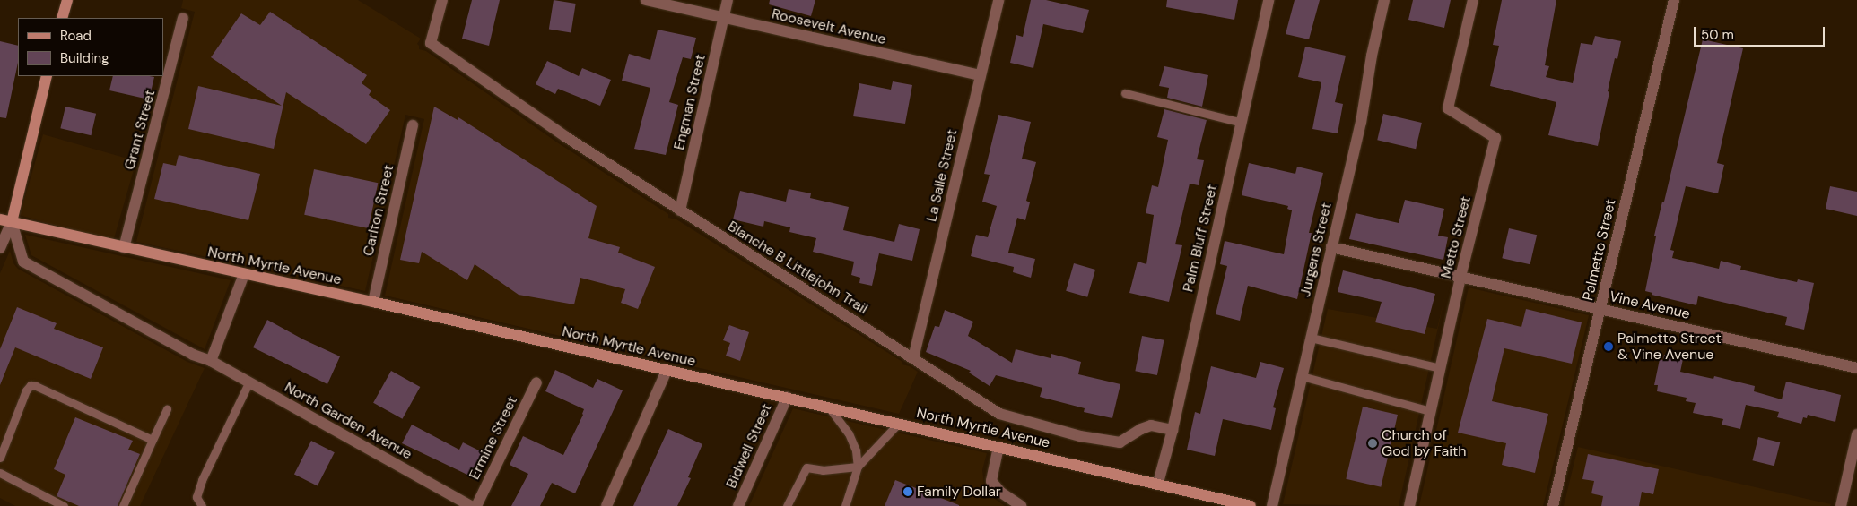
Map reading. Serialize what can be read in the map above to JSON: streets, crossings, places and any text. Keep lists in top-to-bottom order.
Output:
{
  "streets": {
    "main road": ["North Myrtle Avenue"],
    "street": [
      "Roosevelt Avenue",
      "Engman Street",
      "Grant Street",
      "La Salle Street",
      "Carlton Street",
      "Metto Street",
      "Palm Bluff Street",
      "Jurgens Street",
      "Palmetto Street",
      "Blanche B Littlejohn Trail",
      "Vine Avenue",
      "North Garden Avenue",
      "Ermine Street",
      "Bidwell Street"
    ]
  },
  "crossings": [
    ["Roosevelt Avenue", "Engman Street"],
    ["Roosevelt Avenue", "La Salle Street"],
    ["Engman Street", "Blanche B Littlejohn Trail"],
    ["Grant Street", "North Myrtle Avenue"],
    ["La Salle Street", "Blanche B Littlejohn Trail"],
    ["Carlton Street", "North Myrtle Avenue"],
    ["Metto Street", "Vine Avenue"],
    ["Palm Bluff Street", "North Myrtle Avenue"],
    ["Palm Bluff Street", "Blanche B Littlejohn Trail"],
    ["Jurgens Street", "Vine Avenue"],
    ["Palmetto Street", "Vine Avenue"],
    ["North Myrtle Avenue", "North Garden Avenue"],
    ["North Myrtle Avenue", "Bidwell Street"]
  ],
  "places": ["Palmetto Street & Vine Avenue", "Church of God by Faith", "Family Dollar"],
  "legend": ["Road", "Building"],
  "scale_bar": "50 m"
}
